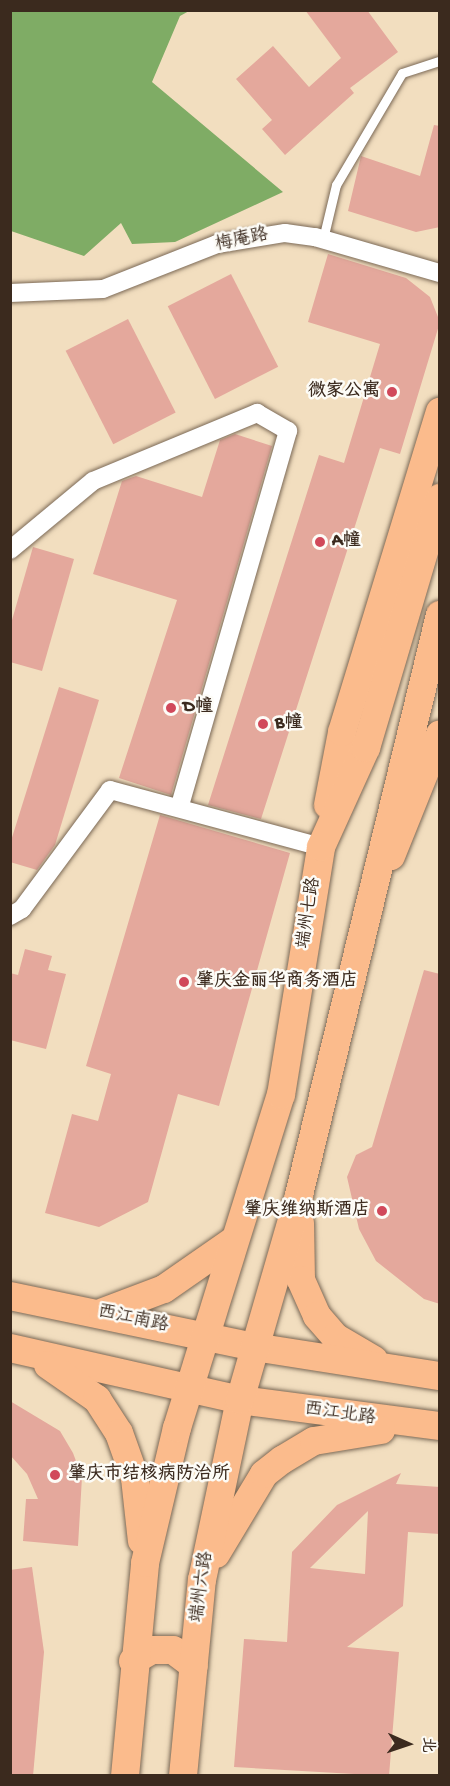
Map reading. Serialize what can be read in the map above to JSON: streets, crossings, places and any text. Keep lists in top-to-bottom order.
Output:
{
  "streets": {
    "main road": [
      "端州七路",
      "西江南路",
      "西江北路",
      "端州六路"
    ],
    "street": ["梅庵路"]
  },
  "crossings": [
    ["端州七路", "西江南路"],
    ["西江北路", "端州六路"]
  ],
  "places": [
    "微家公寓",
    "A幢",
    "D幢",
    "B幢",
    "肇庆金丽华商务酒店",
    "肇庆维纳斯酒店",
    "肇庆市结核病防治所"
  ],
  "north": "right"
}
